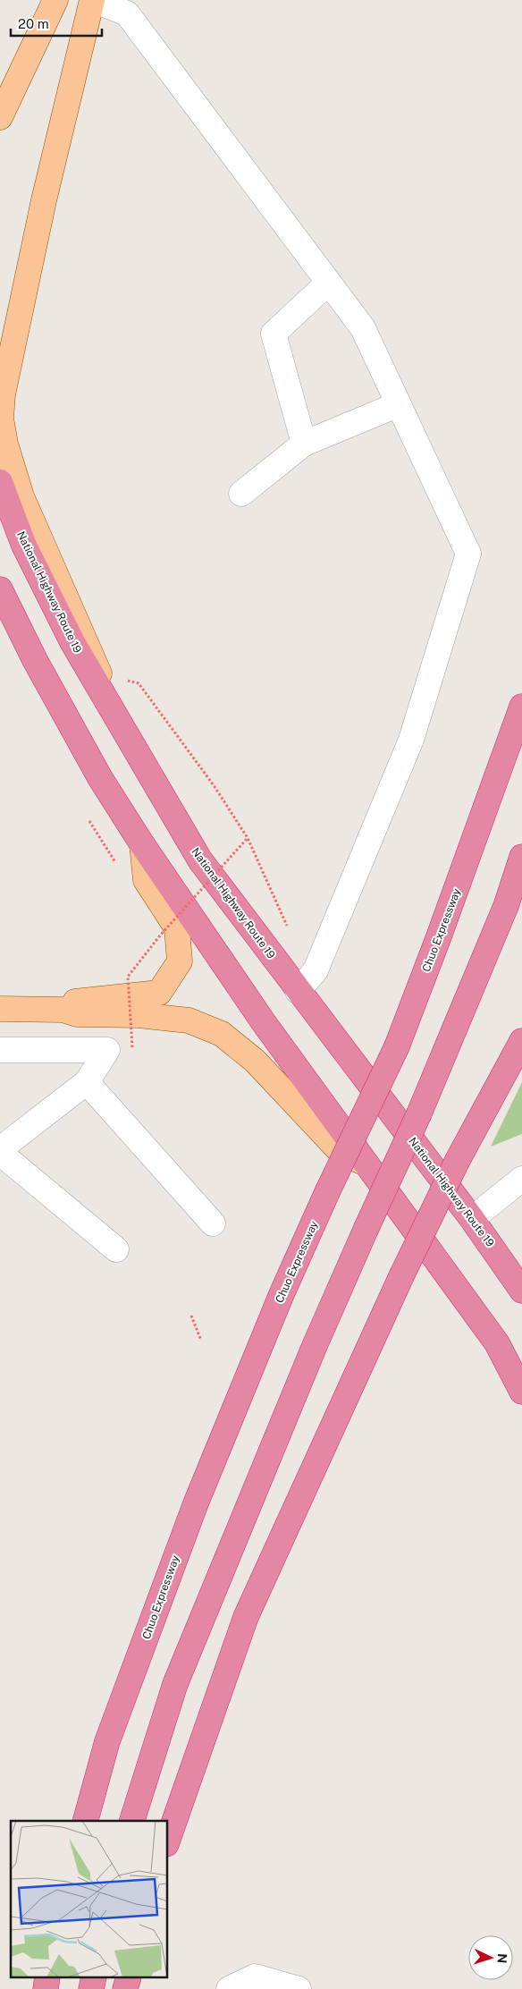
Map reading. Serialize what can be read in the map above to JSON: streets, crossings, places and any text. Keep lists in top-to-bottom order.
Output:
{
  "streets": {
    "highway": ["National Highway Route 19", "Chuo Expressway"]
  },
  "scale_bar": "20 m",
  "north": "right"
}
